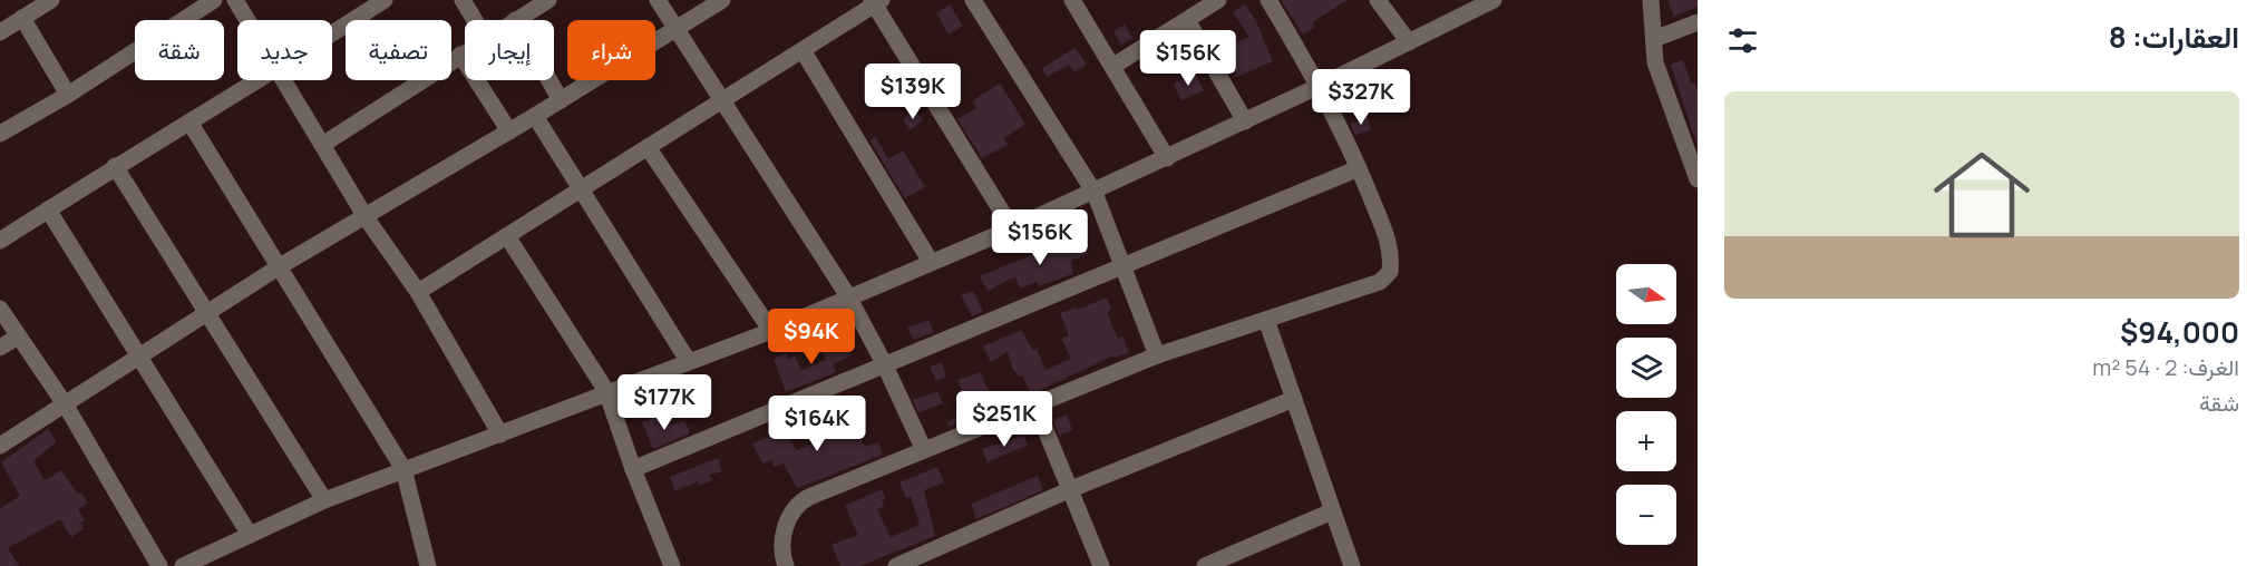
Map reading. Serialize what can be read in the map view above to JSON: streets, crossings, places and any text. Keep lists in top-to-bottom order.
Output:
{
  "north": "right",
  "page": {
    "heading": "العقارات: 8",
    "chip": [
      "شراء",
      "إيجار",
      "تصفية",
      "جديد",
      "شقة"
    ],
    "price": [
      "$156K",
      "$139K",
      "$327K",
      "$156K",
      "$94K",
      "$177K",
      "$251K",
      "$164K"
    ],
    "list": [
      {
        "name": "$94,000",
        "note": "الغرف: 2 · 54 m² · شقة"
      }
    ],
    "map_buttons": ["+", "−"]
  }
}
